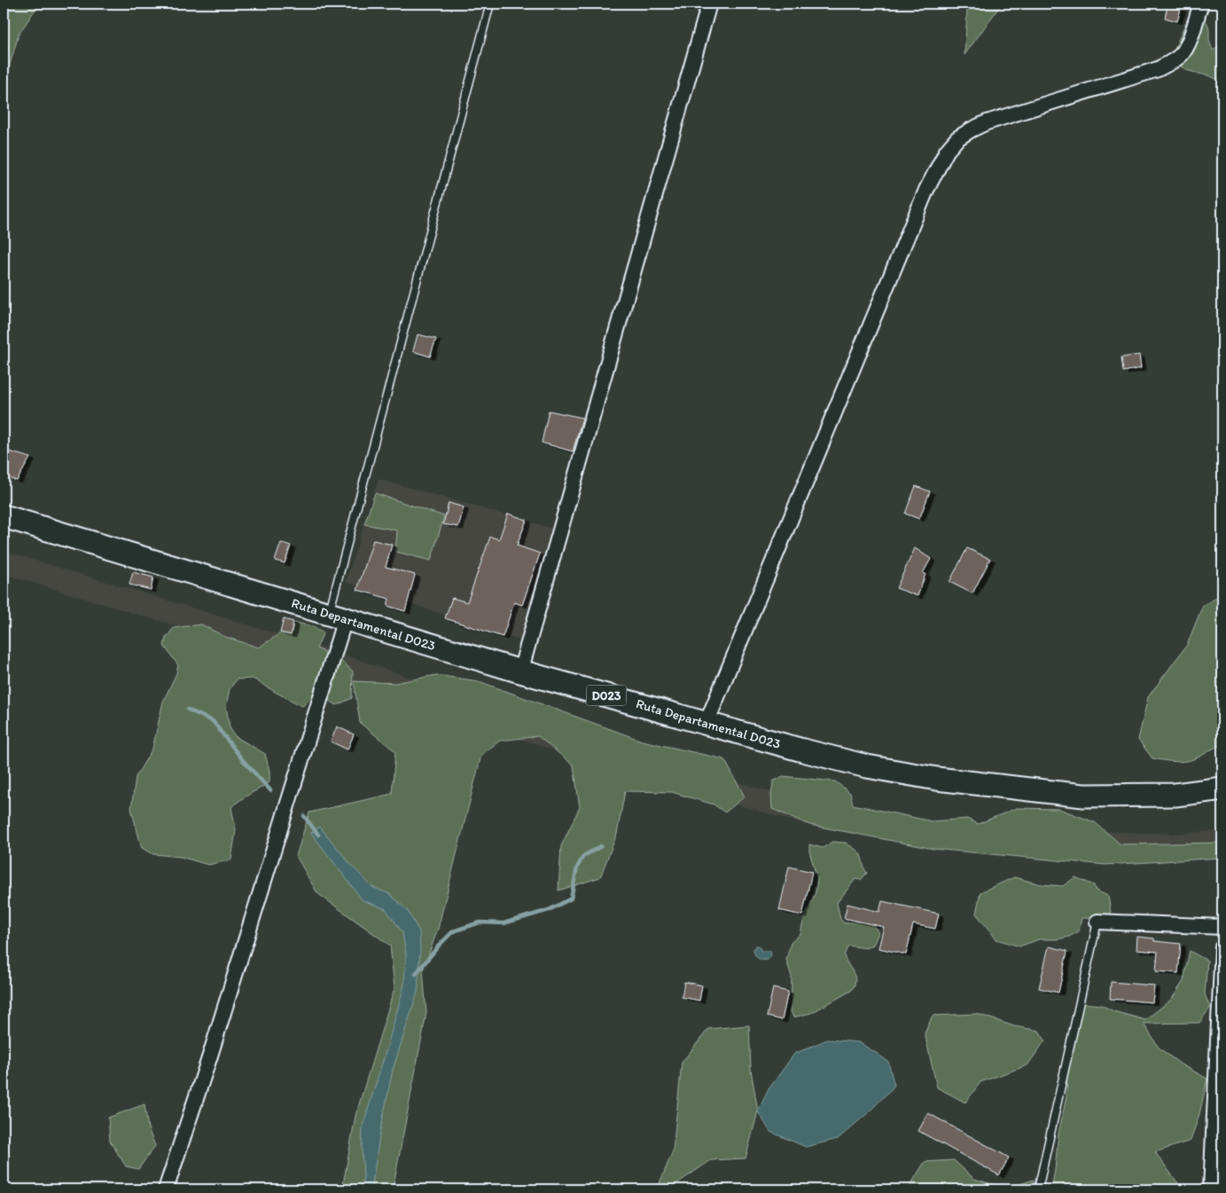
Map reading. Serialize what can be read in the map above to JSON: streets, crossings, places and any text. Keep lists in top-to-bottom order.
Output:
{
  "streets": {
    "main road": ["Ruta Departamental D023", "D023"]
  }
}
